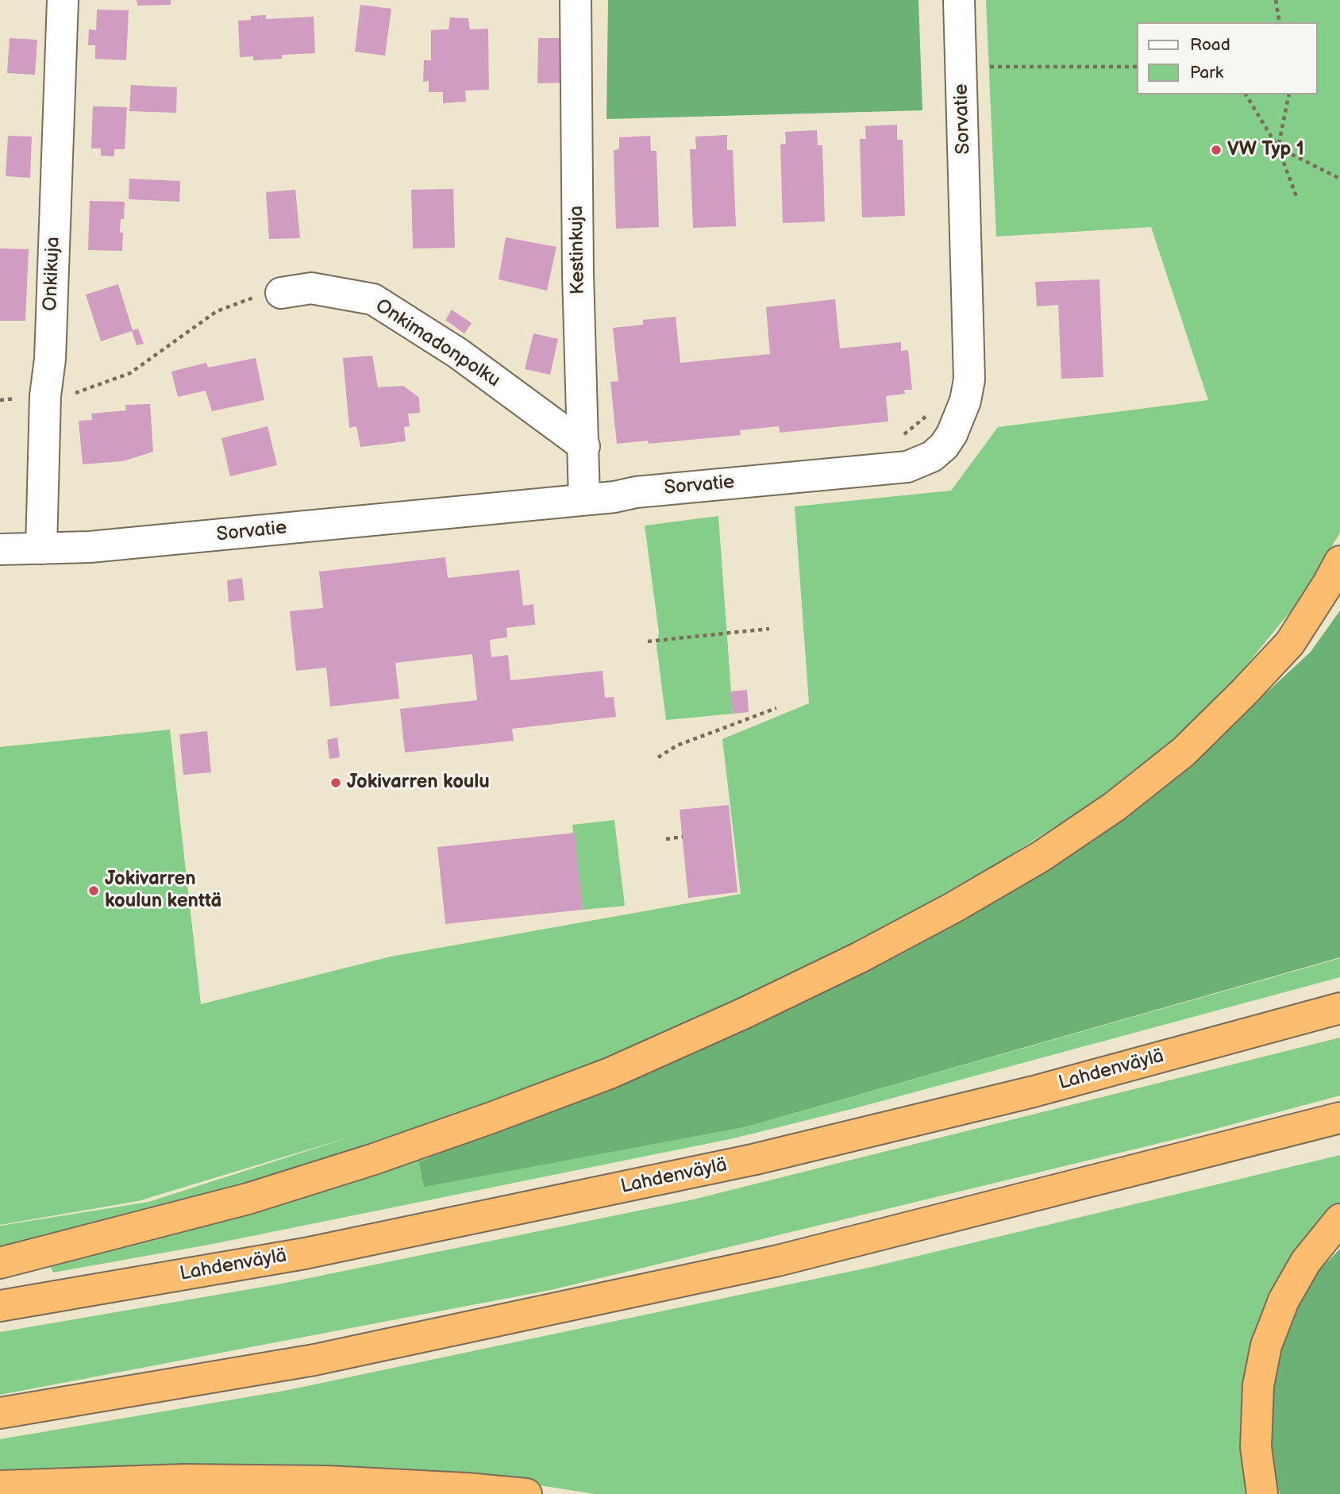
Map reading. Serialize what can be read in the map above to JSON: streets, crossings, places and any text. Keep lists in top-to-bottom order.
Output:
{
  "streets": {
    "highway": ["Lahdenväylä"],
    "street": [
      "Sorvatie",
      "Kestinkuja",
      "Onkikuja",
      "Onkimadonpolku"
    ]
  },
  "crossings": [
    ["Sorvatie", "Kestinkuja"],
    ["Sorvatie", "Onkikuja"],
    ["Kestinkuja", "Onkimadonpolku"]
  ],
  "places": ["VW Typ 1", "Jokivarren koulu", "Jokivarren koulun kenttä"],
  "legend": ["Road", "Park"]
}
